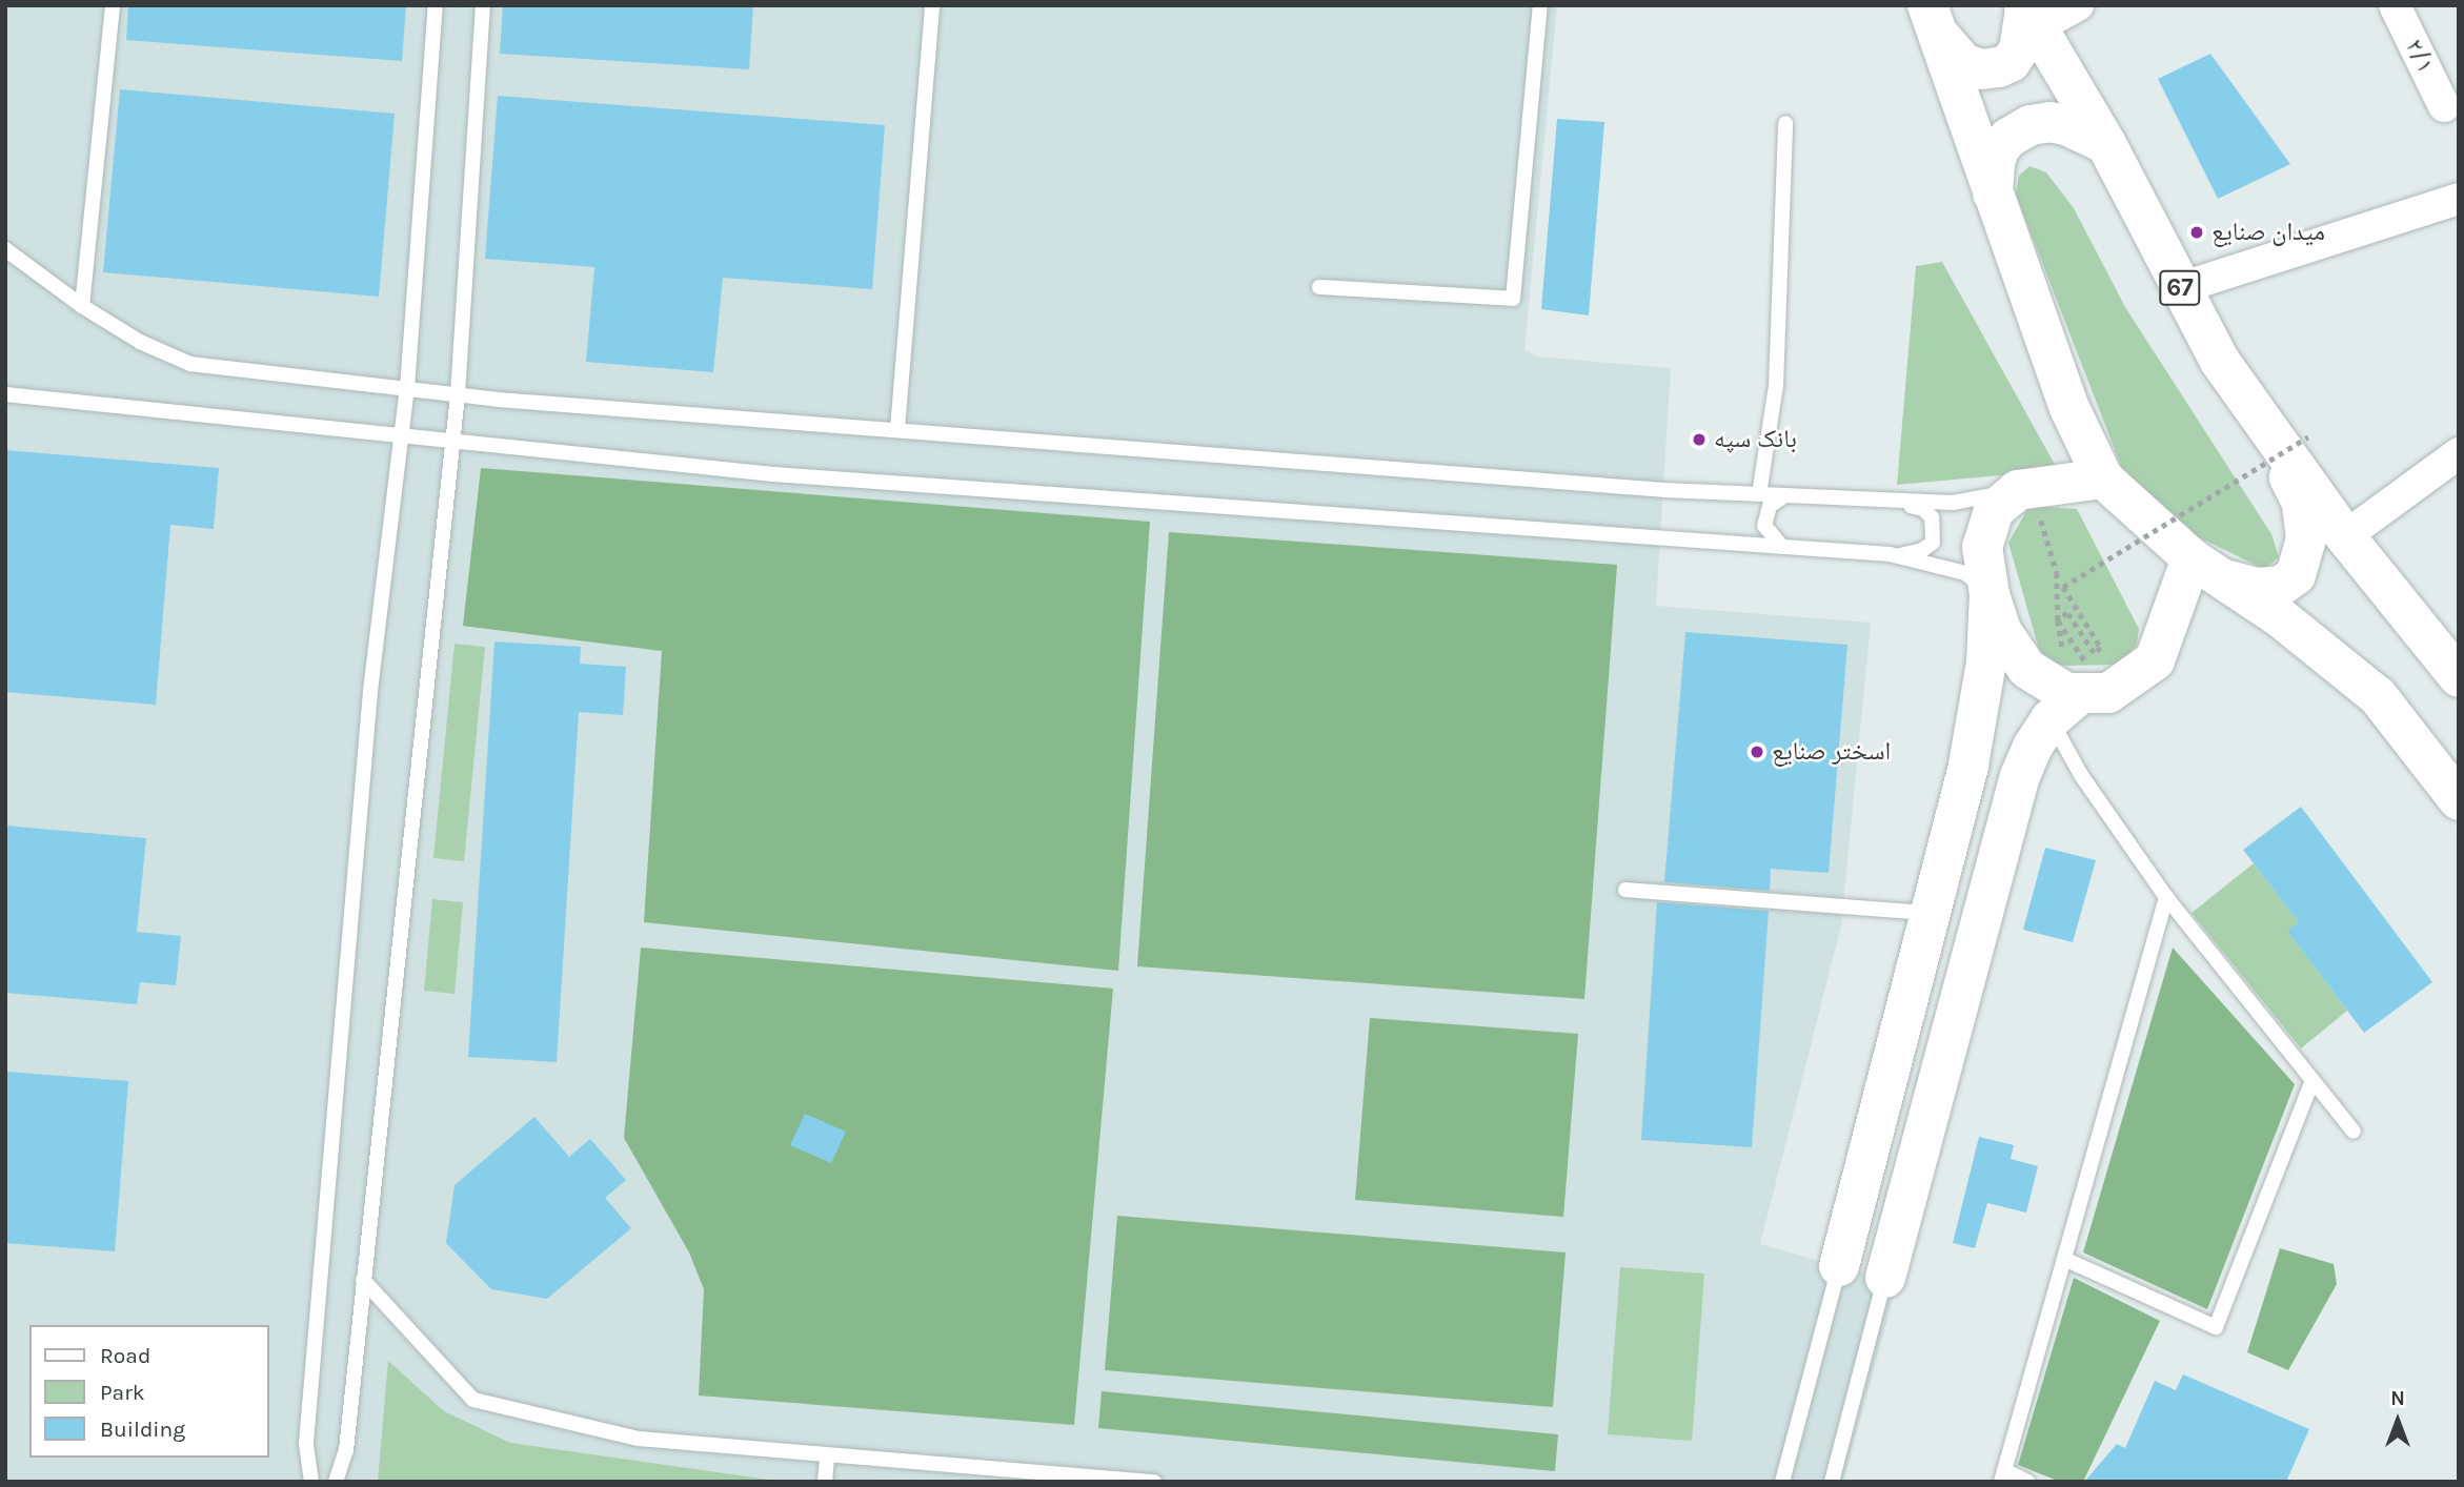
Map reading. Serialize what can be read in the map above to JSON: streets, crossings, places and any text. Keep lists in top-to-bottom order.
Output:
{
  "streets": {
    "main road": ["67"],
    "street": ["۲/۱"]
  },
  "places": ["میدان صنایع", "بانک سپه", "اسختر صنایع"],
  "legend": ["Road", "Park", "Building"],
  "north": "top"
}
